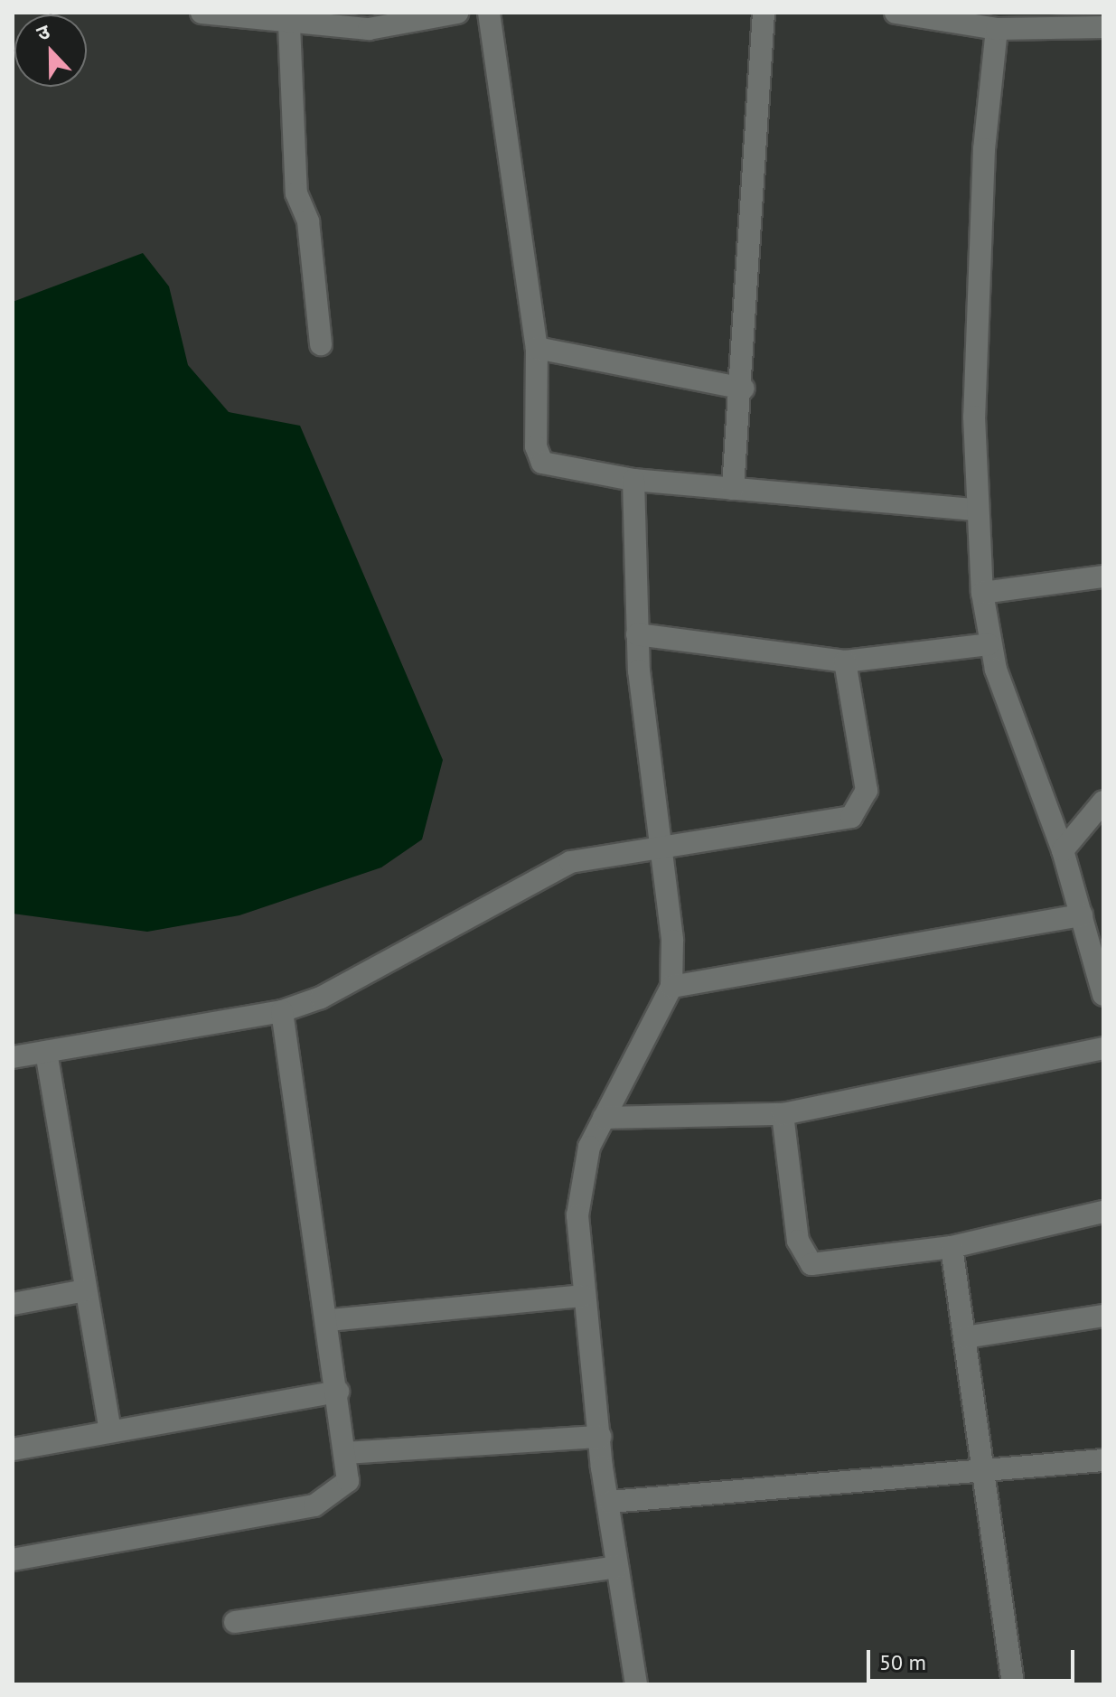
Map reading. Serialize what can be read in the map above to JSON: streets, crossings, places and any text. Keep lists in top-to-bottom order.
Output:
{
  "scale_bar": "50 m",
  "north": "top"
}
